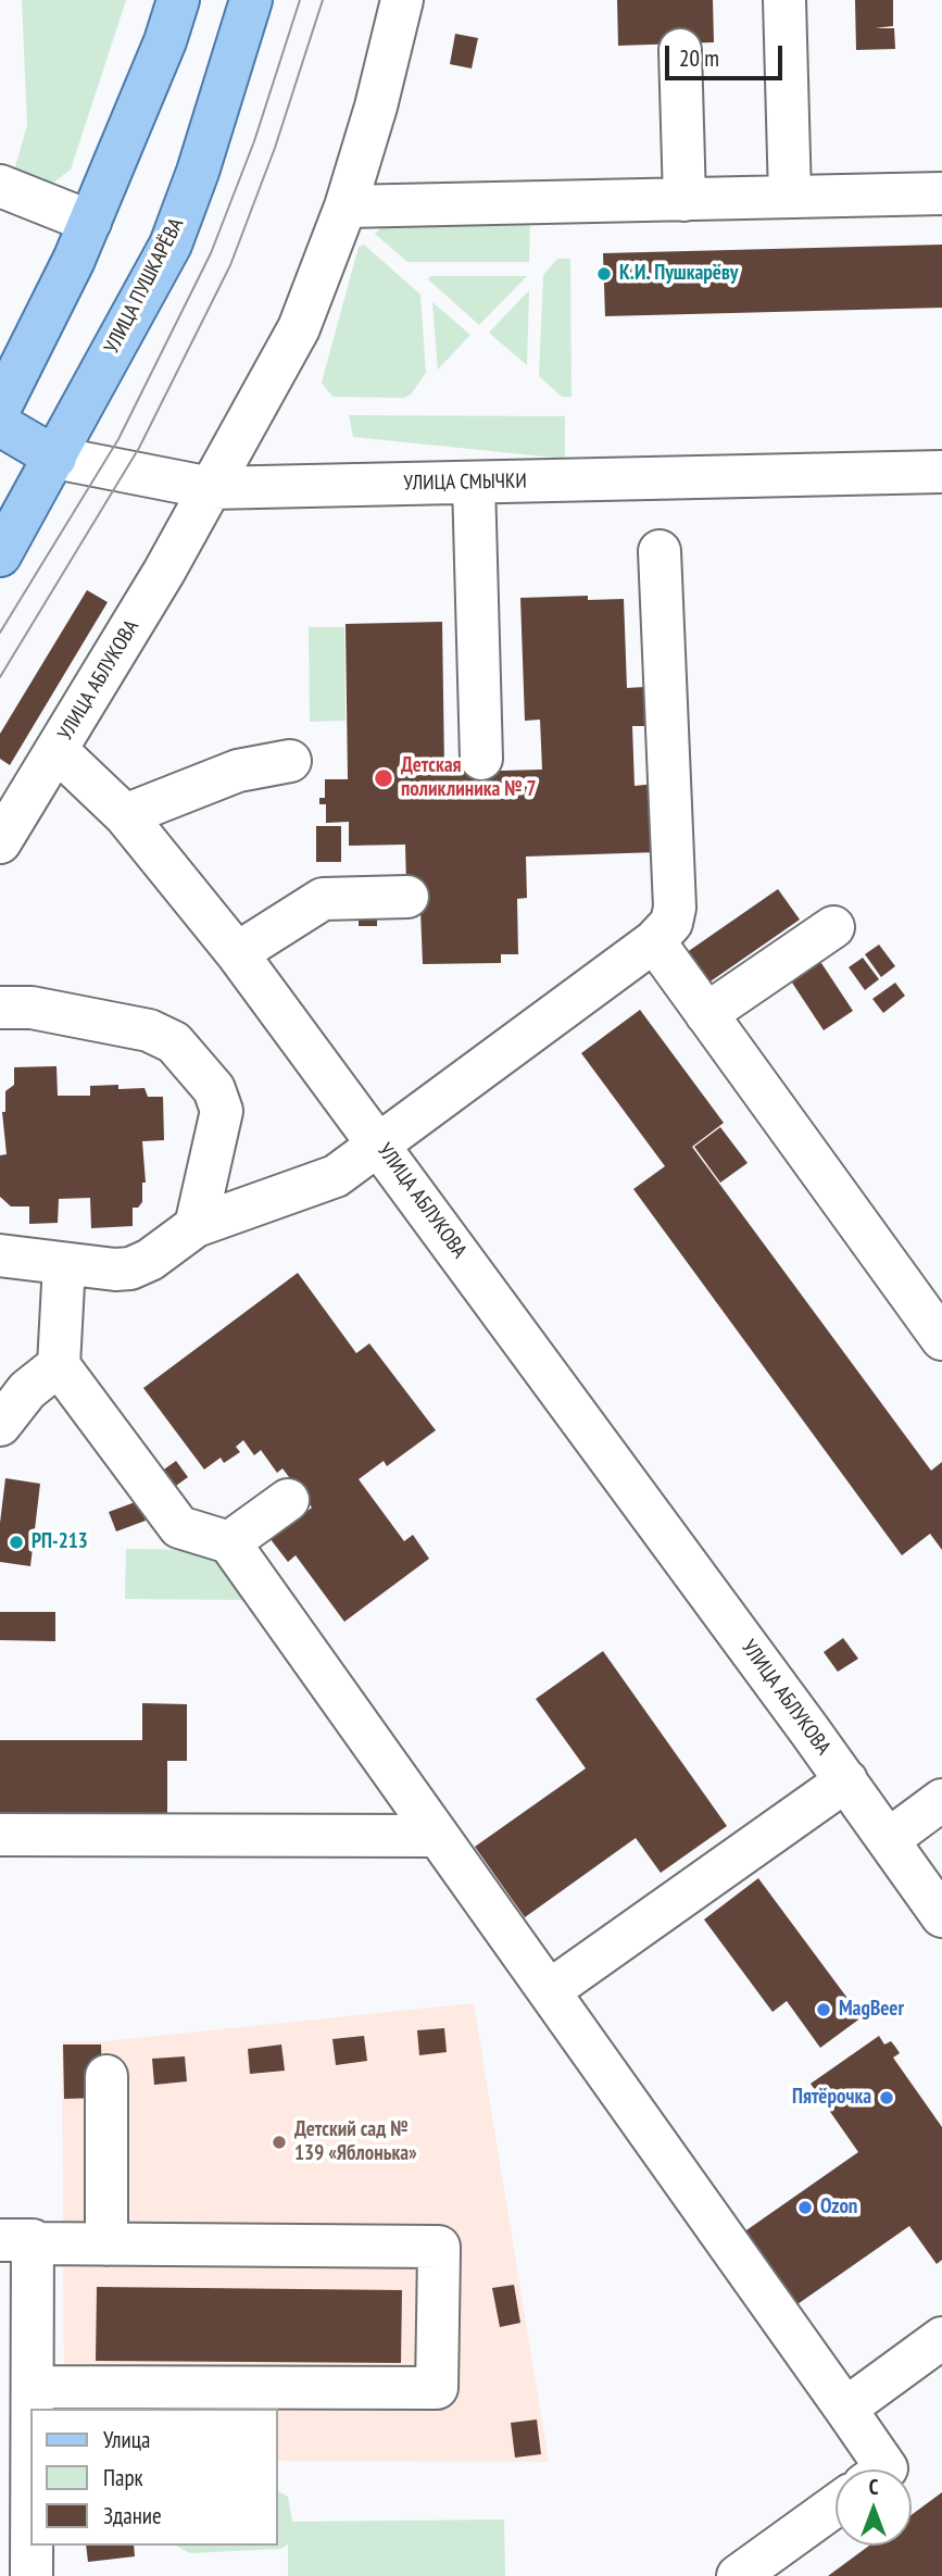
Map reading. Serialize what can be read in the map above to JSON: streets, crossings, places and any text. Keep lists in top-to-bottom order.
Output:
{
  "streets": {
    "main road": ["УЛИЦА ПУШКАРЁВА", "УЛИЦА СМЫЧКИ"],
    "street": ["УЛИЦА АБЛУКОВА"]
  },
  "crossings": [
    ["УЛИЦА ПУШКАРЁВА", "УЛИЦА СМЫЧКИ"],
    ["УЛИЦА СМЫЧКИ", "УЛИЦА АБЛУКОВА"]
  ],
  "places": [
    "К.И. Пушкарёву",
    "Детская поликлиника № 7",
    "РП-213",
    "MagBeer",
    "Пятёрочка",
    "Детский сад № 139 «Яблонька»",
    "Ozon"
  ],
  "legend": ["Улица", "Парк", "Здание"],
  "scale_bar": "20 m",
  "north": "top"
}
